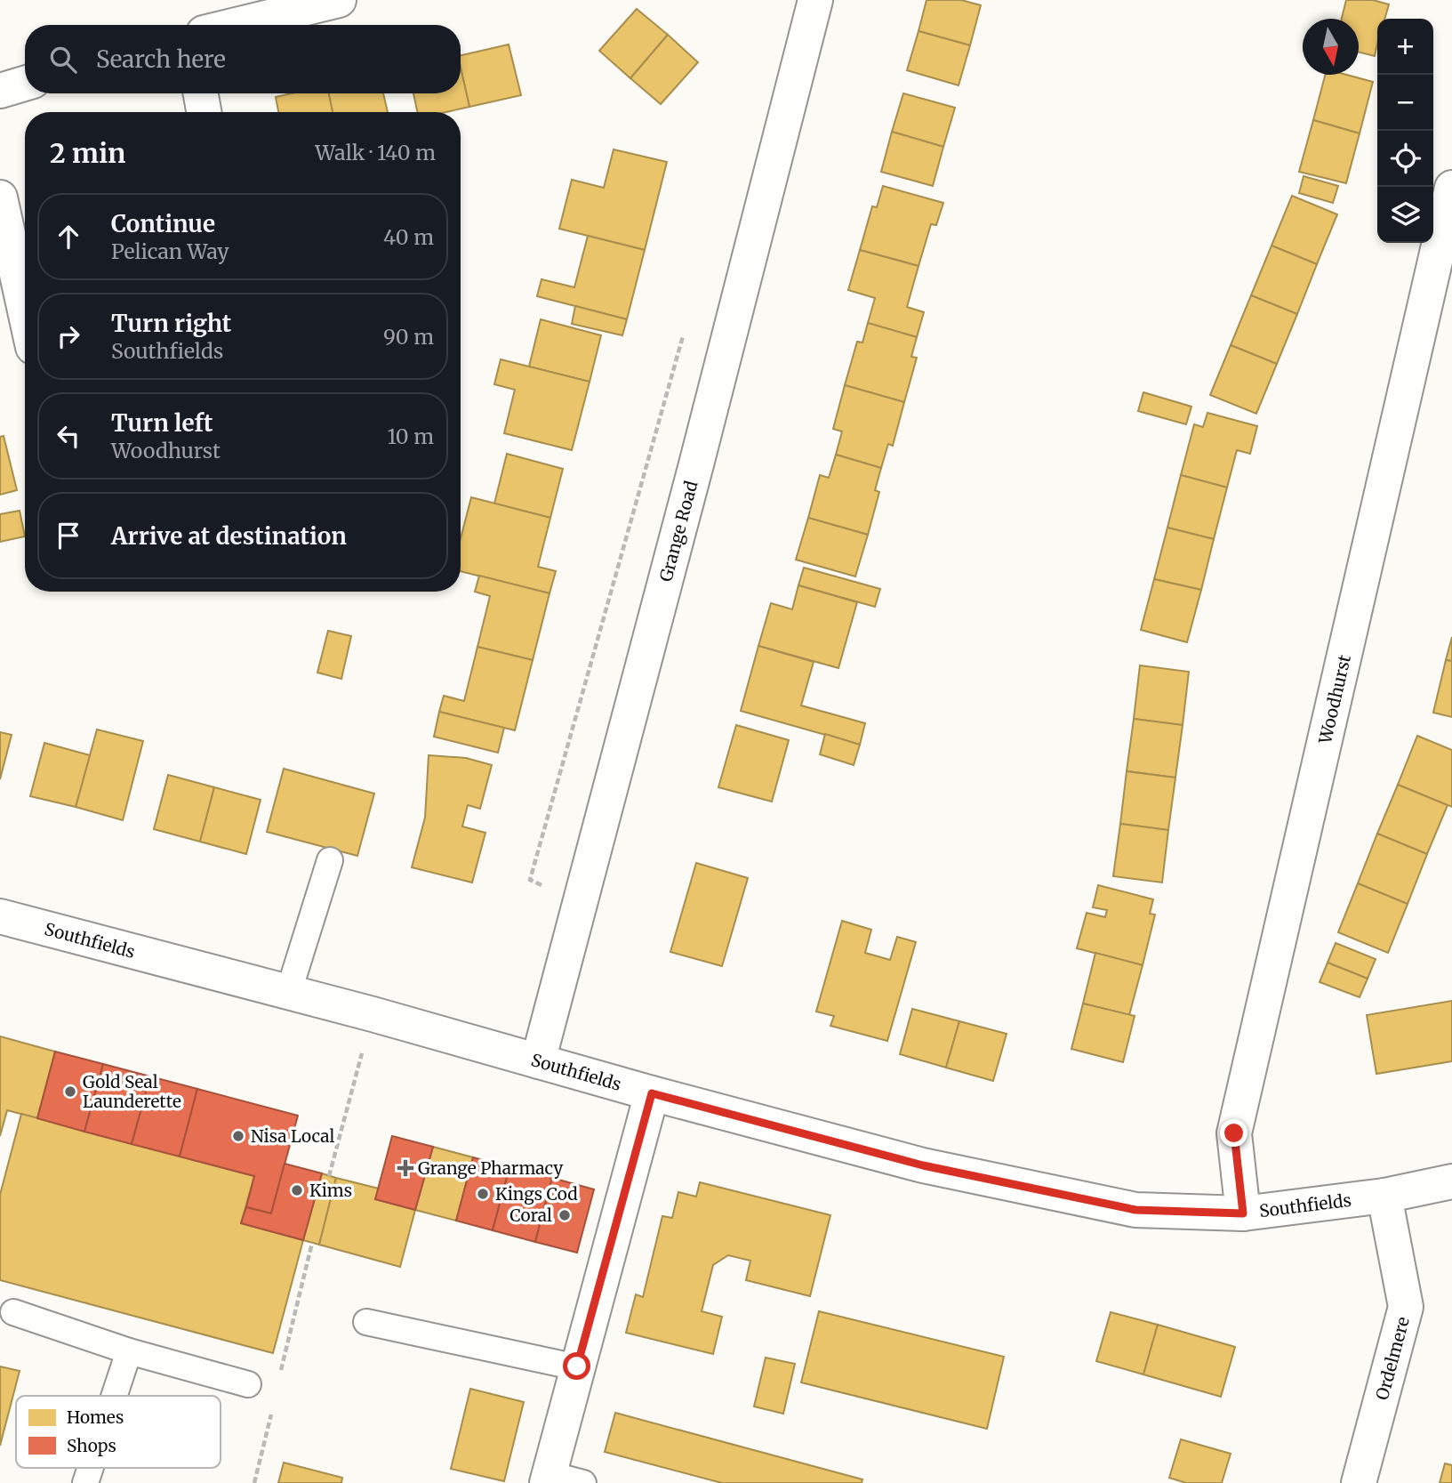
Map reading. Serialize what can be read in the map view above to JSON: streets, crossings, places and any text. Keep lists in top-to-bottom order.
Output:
{
  "streets": {
    "street": [
      "Grange Road",
      "Woodhurst",
      "Southfields",
      "Ordelmere"
    ]
  },
  "crossings": [
    ["Grange Road", "Southfields"],
    ["Woodhurst", "Southfields"],
    ["Southfields", "Ordelmere"]
  ],
  "places": {
    "other": [
      "Gold Seal Launderette",
      "Nisa Local",
      "Kims",
      "Kings Cod",
      "Coral"
    ],
    "health": ["Grange Pharmacy"]
  },
  "legend": ["Homes", "Shops"],
  "north": "bottom",
  "page": {
    "map_buttons": ["+", "−"],
    "search": "Search here",
    "heading": ["2 min", "Walk · 140 m"],
    "list": [
      ["Continue", "Pelican Way", "40 m"],
      ["Turn right", "Southfields", "90 m"],
      ["Turn left", "Woodhurst", "10 m"],
      "Arrive at destination"
    ]
  }
}
